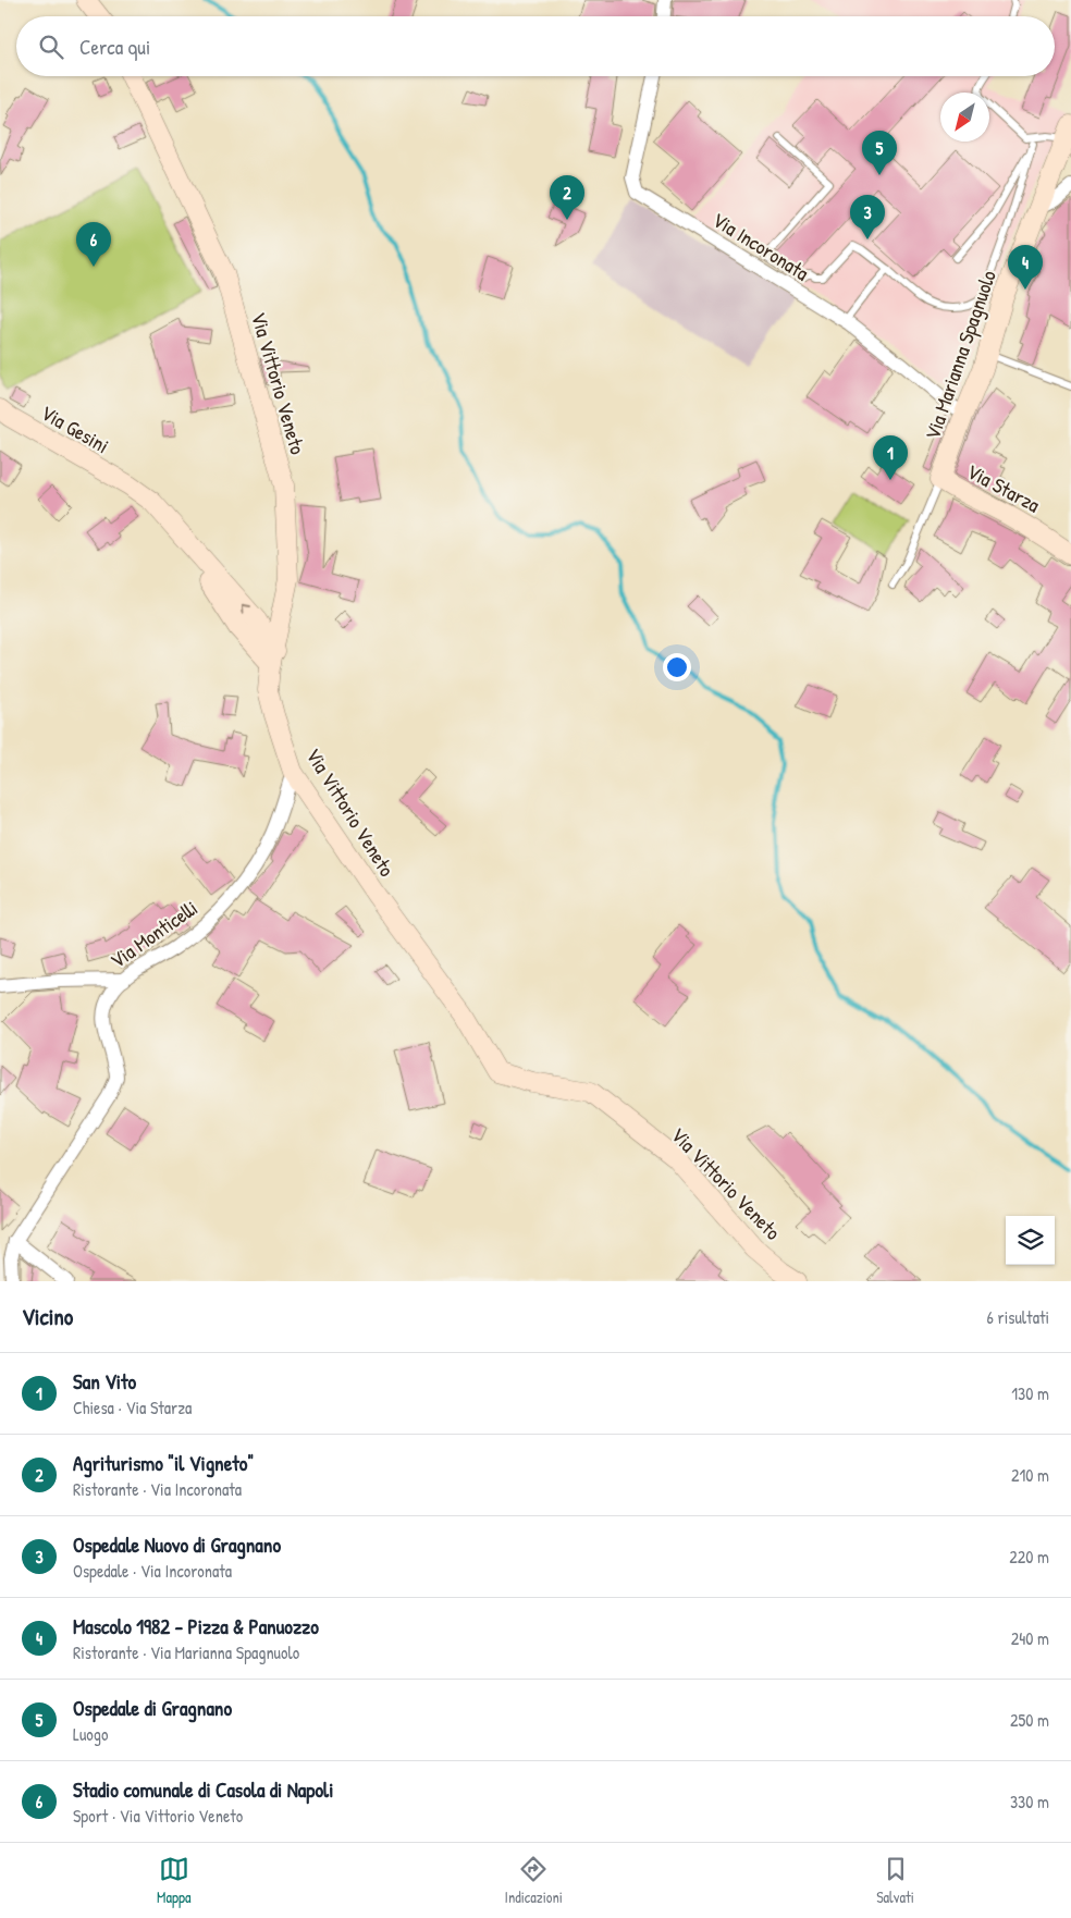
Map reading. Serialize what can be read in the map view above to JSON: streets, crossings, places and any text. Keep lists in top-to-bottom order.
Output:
{
  "streets": {
    "street": [
      "Via Incoronata",
      "Via Marianna Spagnuolo",
      "Via Vittorio Veneto",
      "Via Gesini",
      "Via Starza",
      "Via Monticelli"
    ]
  },
  "crossings": [
    ["Via Incoronata", "Via Marianna Spagnuolo"],
    ["Via Marianna Spagnuolo", "Via Starza"],
    ["Via Vittorio Veneto", "Via Monticelli"]
  ],
  "north": "bottom left",
  "page": {
    "search": "Cerca qui",
    "pins": [
      "5",
      "2",
      "3",
      "6",
      "4",
      "1"
    ],
    "heading": ["Vicino", "6 risultati"],
    "list": [
      {
        "mark": "1",
        "name": "San Vito",
        "note": "Chiesa · Via Starza",
        "value": "130 m"
      },
      {
        "mark": "2",
        "name": "Agriturismo \"il Vigneto\"",
        "note": "Ristorante · Via Incoronata",
        "value": "210 m"
      },
      {
        "mark": "3",
        "name": "Ospedale Nuovo di Gragnano",
        "note": "Ospedale · Via Incoronata",
        "value": "220 m"
      },
      {
        "mark": "4",
        "name": "Mascolo 1982 - Pizza & Panuozzo",
        "note": "Ristorante · Via Marianna Spagnuolo",
        "value": "240 m"
      },
      {
        "mark": "5",
        "name": "Ospedale di Gragnano",
        "note": "Luogo",
        "value": "250 m"
      },
      {
        "mark": "6",
        "name": "Stadio comunale di Casola di Napoli",
        "note": "Sport · Via Vittorio Veneto",
        "value": "330 m"
      }
    ],
    "nav": ["Mappa", "Indicazioni", "Salvati"]
  }
}
